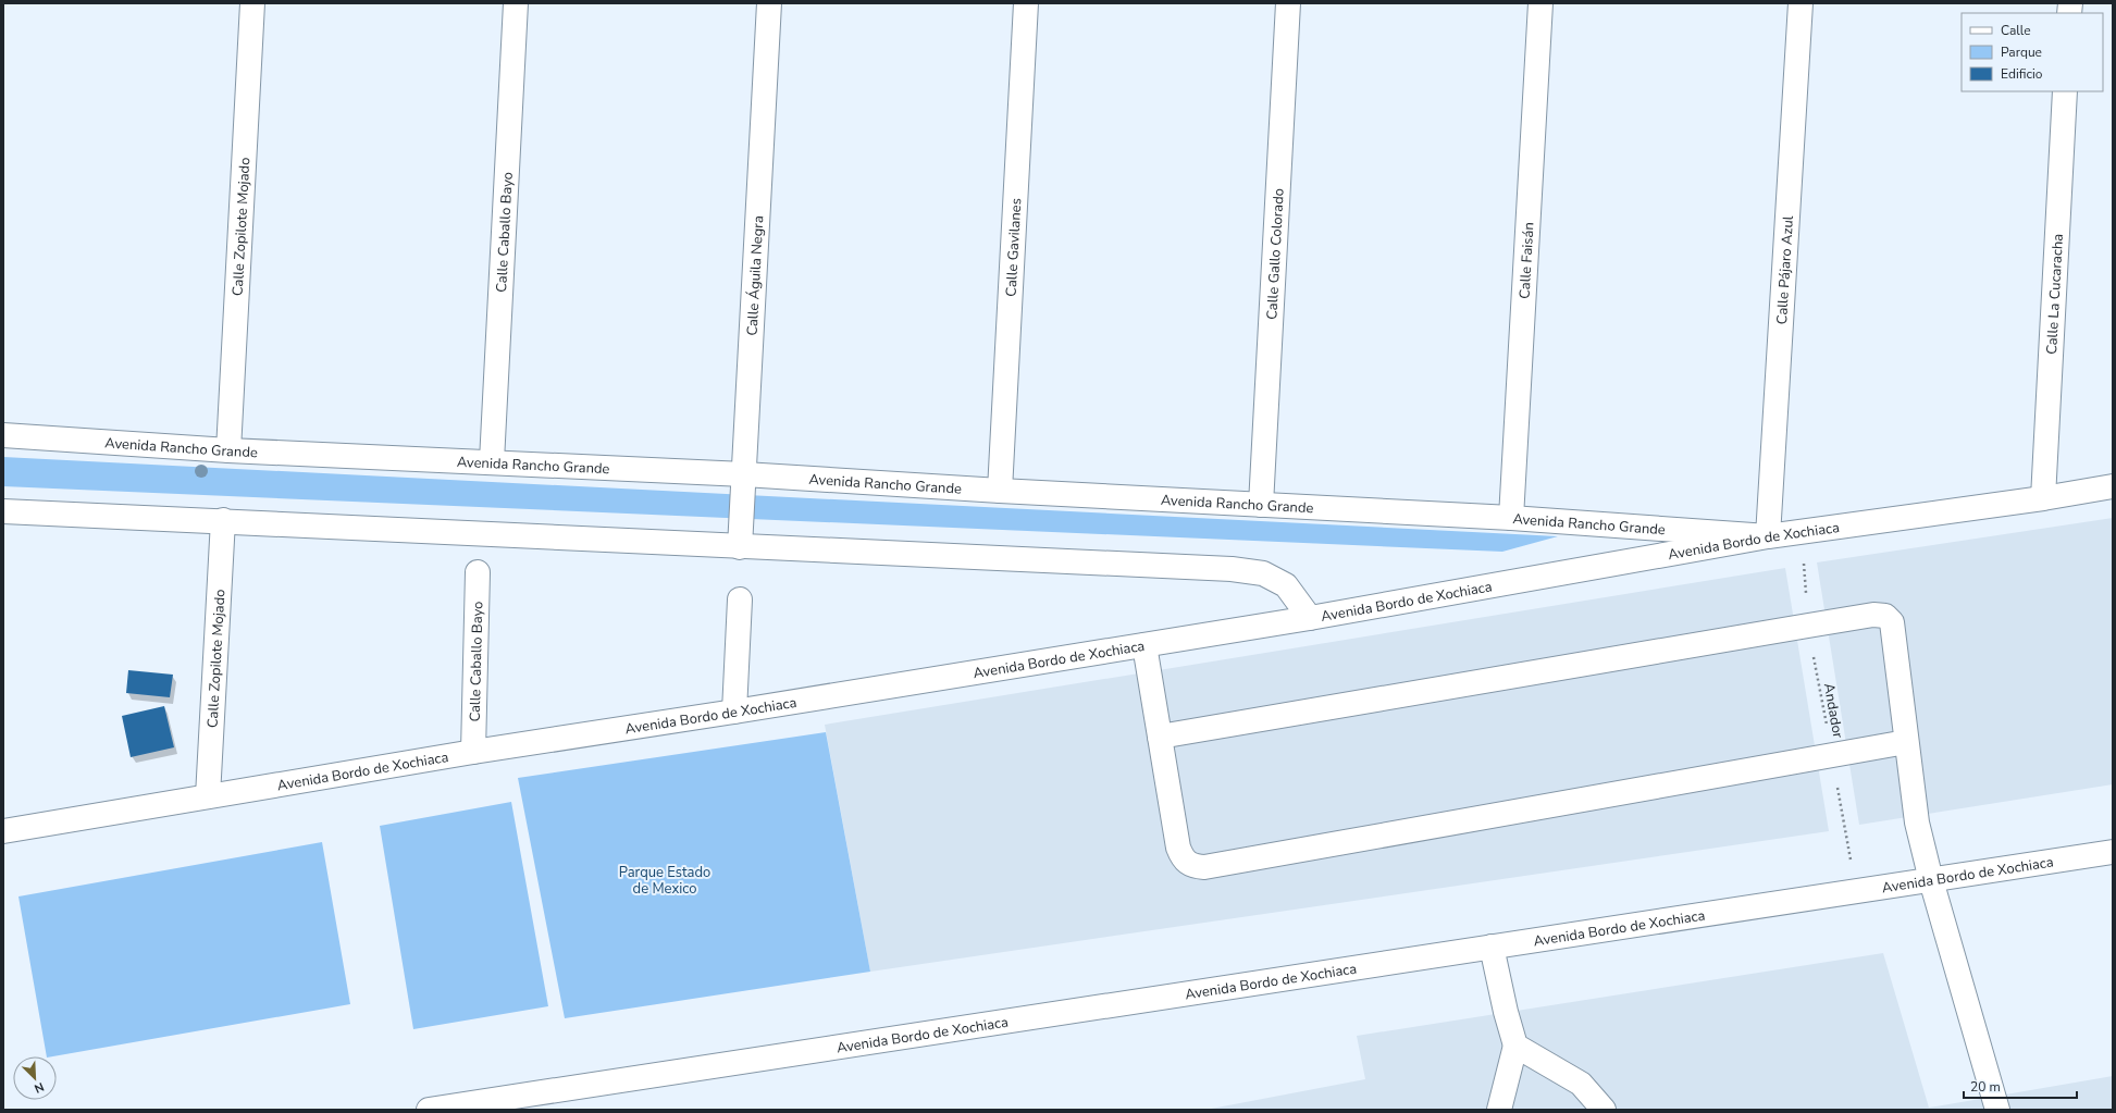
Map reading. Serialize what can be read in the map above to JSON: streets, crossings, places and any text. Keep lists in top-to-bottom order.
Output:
{
  "streets": {
    "street": [
      "Calle Zopilote Mojado",
      "Calle Caballo Bayo",
      "Calle Gavilanes",
      "Calle Gallo Colorado",
      "Calle Faisán",
      "Calle Pájaro Azul",
      "Calle Águila Negra",
      "Calle La Cucaracha",
      "Avenida Rancho Grande",
      "Avenida Bordo de Xochiaca"
    ],
    "path": ["Andador"]
  },
  "crossings": [
    ["Calle Zopilote Mojado", "Avenida Rancho Grande"],
    ["Calle Zopilote Mojado", "Avenida Bordo de Xochiaca"],
    ["Calle Caballo Bayo", "Avenida Rancho Grande"],
    ["Calle Caballo Bayo", "Avenida Bordo de Xochiaca"],
    ["Calle Gavilanes", "Avenida Rancho Grande"],
    ["Calle Gallo Colorado", "Avenida Rancho Grande"],
    ["Calle Faisán", "Avenida Rancho Grande"],
    ["Calle Pájaro Azul", "Avenida Rancho Grande"],
    ["Calle Pájaro Azul", "Avenida Bordo de Xochiaca"],
    ["Calle Águila Negra", "Avenida Rancho Grande"],
    ["Calle La Cucaracha", "Avenida Bordo de Xochiaca"],
    ["Avenida Rancho Grande", "Avenida Bordo de Xochiaca"],
    ["Avenida Bordo de Xochiaca", "Andador"]
  ],
  "parks": ["Parque Estado de Mexico"],
  "legend": ["Calle", "Parque", "Edificio"],
  "scale_bar": "20 m",
  "north": "bottom right"
}
